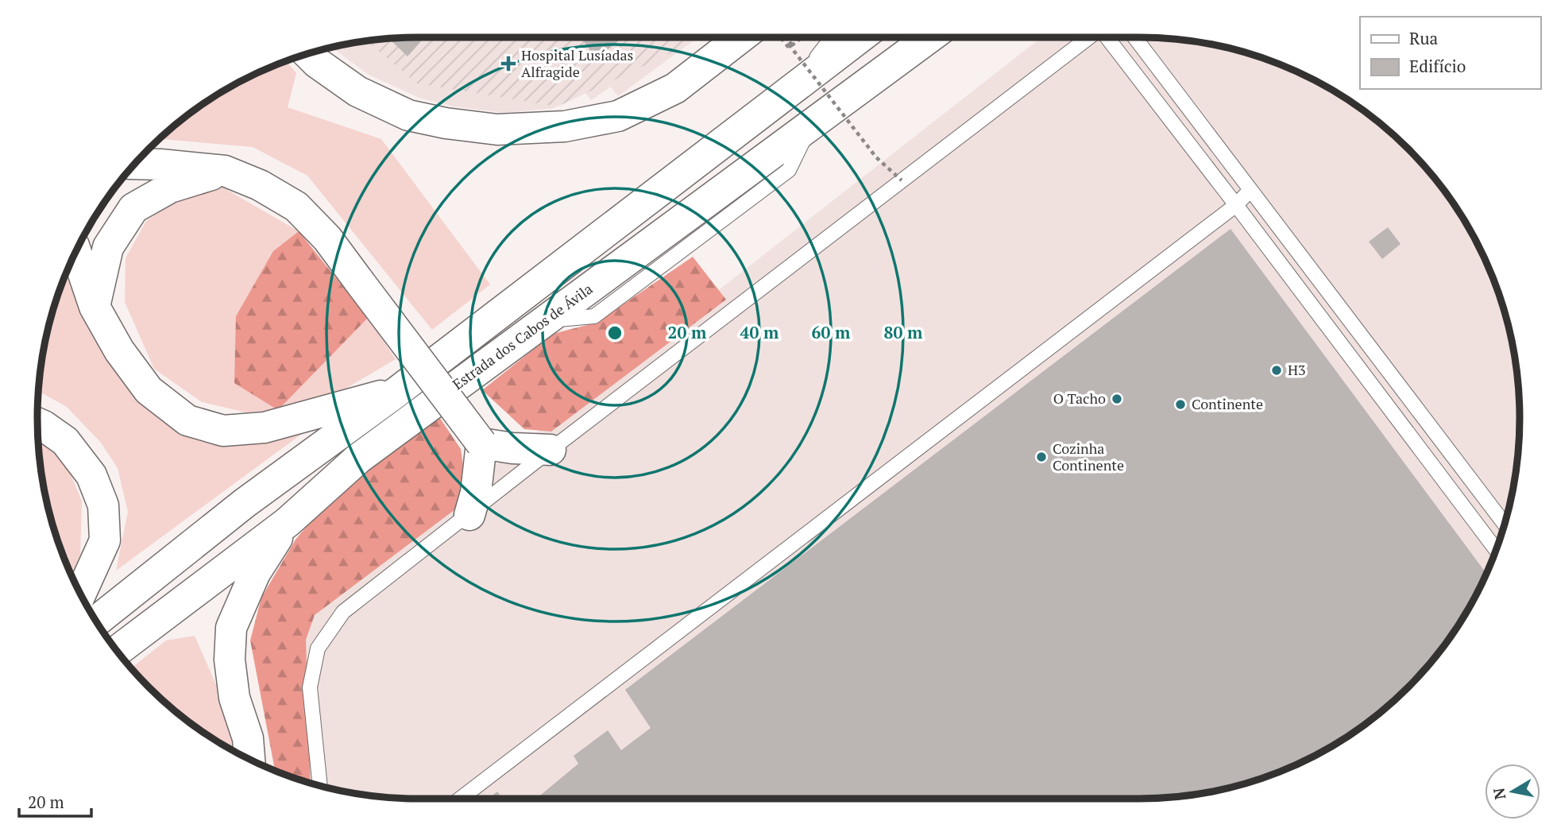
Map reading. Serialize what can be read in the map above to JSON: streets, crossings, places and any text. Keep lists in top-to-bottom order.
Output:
{
  "streets": {
    "main road": ["Estrada dos Cabos de Ávila"]
  },
  "places": {
    "health": ["Hospital Lusíadas Alfragide"],
    "other": [
      "H3",
      "O Tacho",
      "Continente",
      "Cozinha Continente"
    ]
  },
  "legend": ["Rua", "Edifício"],
  "scale_bar": "20 m",
  "north": "left",
  "rings": [
    "20 m",
    "40 m",
    "60 m",
    "80 m"
  ]
}
